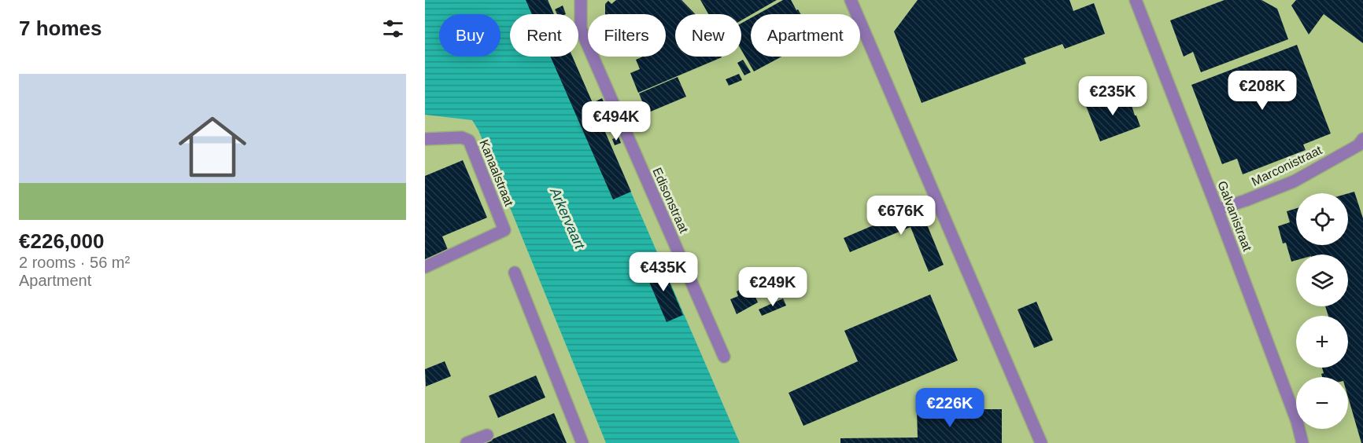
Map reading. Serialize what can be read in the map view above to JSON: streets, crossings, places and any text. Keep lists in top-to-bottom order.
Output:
{
  "streets": {
    "street": [
      "Marconistraat",
      "Kanaalstraat",
      "Edisonstraat",
      "Galvanistraat"
    ]
  },
  "crossings": [
    ["Marconistraat", "Galvanistraat"]
  ],
  "water": ["Arkervaart"],
  "page": {
    "heading": "7 homes",
    "chip": [
      "Buy",
      "Rent",
      "Filters",
      "New",
      "Apartment"
    ],
    "list": [
      {
        "name": "€226,000",
        "note": "2 rooms · 56 m² · Apartment"
      }
    ],
    "price": [
      "€208K",
      "€235K",
      "€494K",
      "€676K",
      "€435K",
      "€249K",
      "€226K"
    ],
    "map_buttons": ["+", "−"]
  }
}
